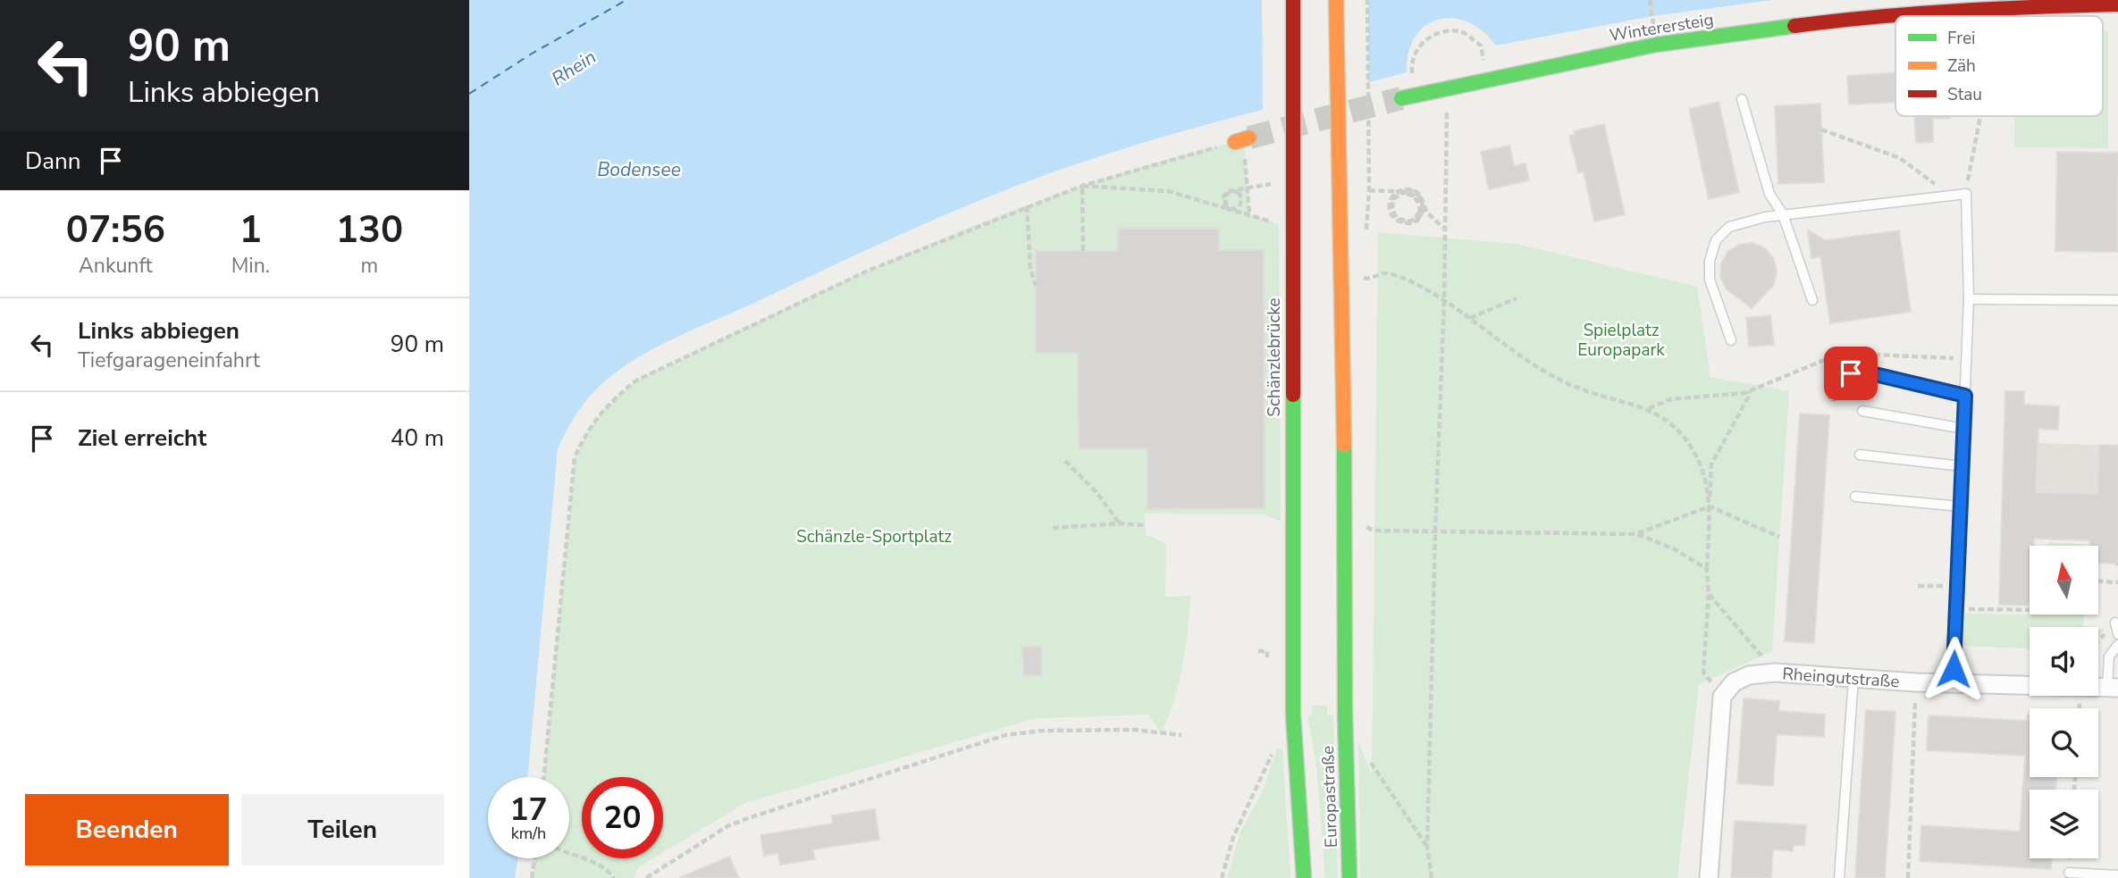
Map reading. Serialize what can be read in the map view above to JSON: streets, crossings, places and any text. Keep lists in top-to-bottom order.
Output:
{
  "streets": {
    "main road": ["Winterersteig", "Schänzlebrücke", "Europastraße"],
    "street": ["Rheingutstraße"]
  },
  "crossings": [
    ["Schänzlebrücke", "Europastraße"]
  ],
  "water": ["Rhein", "Bodensee"],
  "parks": ["Spielplatz Europapark", "Schänzle-Sportplatz"],
  "legend": ["Frei", "Zäh", "Stau"],
  "north": "top",
  "page": {
    "turn": ["90 m", "Links abbiegen"],
    "then": "Dann",
    "eta": [
      "07:56",
      "Ankunft",
      "1",
      "Min.",
      "130",
      "m"
    ],
    "list": [
      {
        "name": "Links abbiegen",
        "note": "Tiefgarageneinfahrt",
        "value": "90 m"
      },
      {
        "name": "Ziel erreicht",
        "value": "40 m"
      }
    ],
    "speed": "17 km/h",
    "limit": "20",
    "buttons": ["Beenden", "Teilen"]
  }
}
